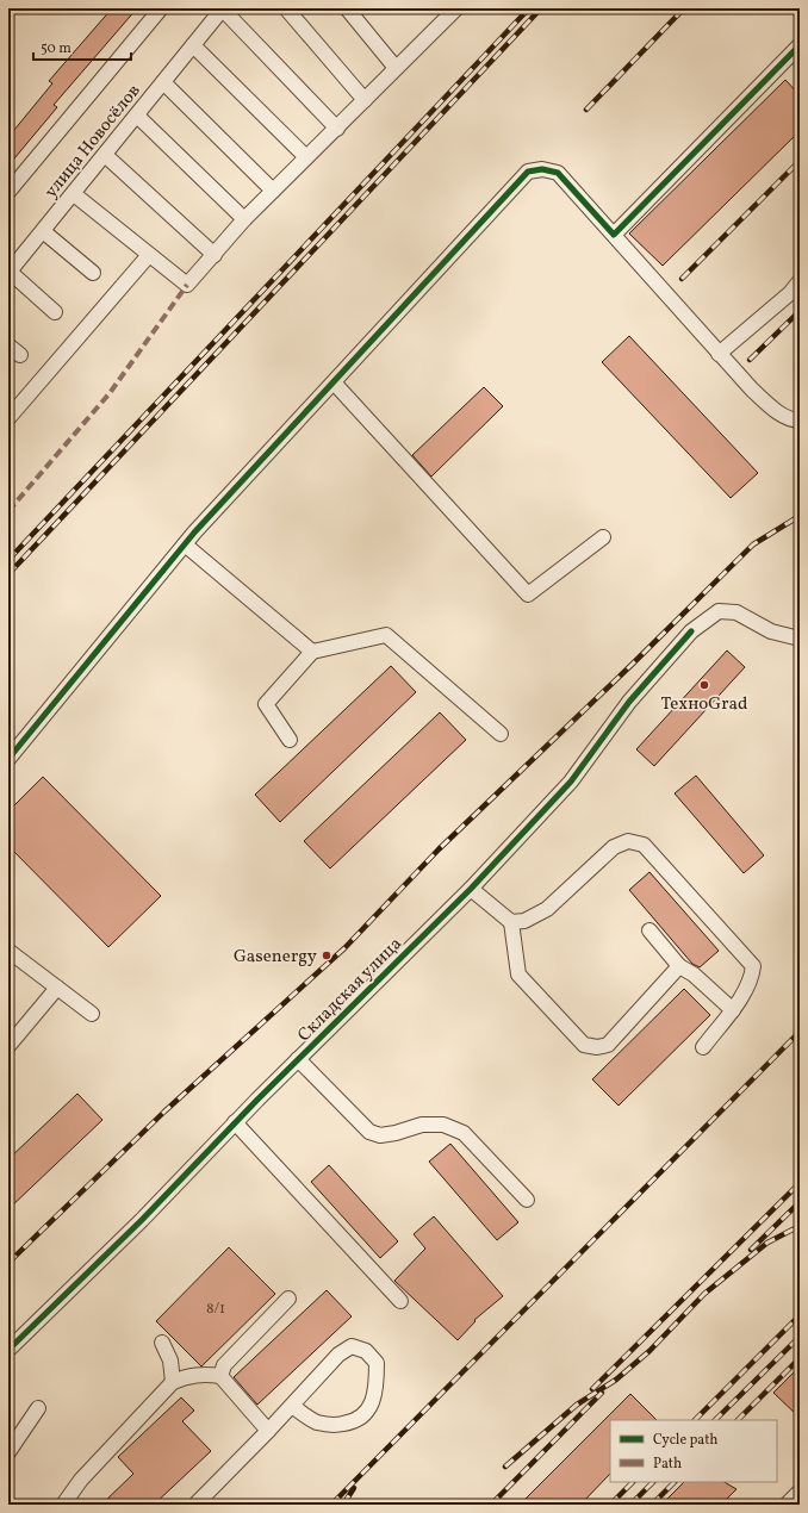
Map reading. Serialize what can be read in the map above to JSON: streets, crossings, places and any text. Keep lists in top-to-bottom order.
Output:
{
  "streets": {
    "street": ["улица Новосёлов", "Складская улица"]
  },
  "places": ["ТехноGrad", "Gasenergy"],
  "house_numbers": ["8/1"],
  "legend": ["Cycle path", "Path"],
  "scale_bar": "50 m"
}
